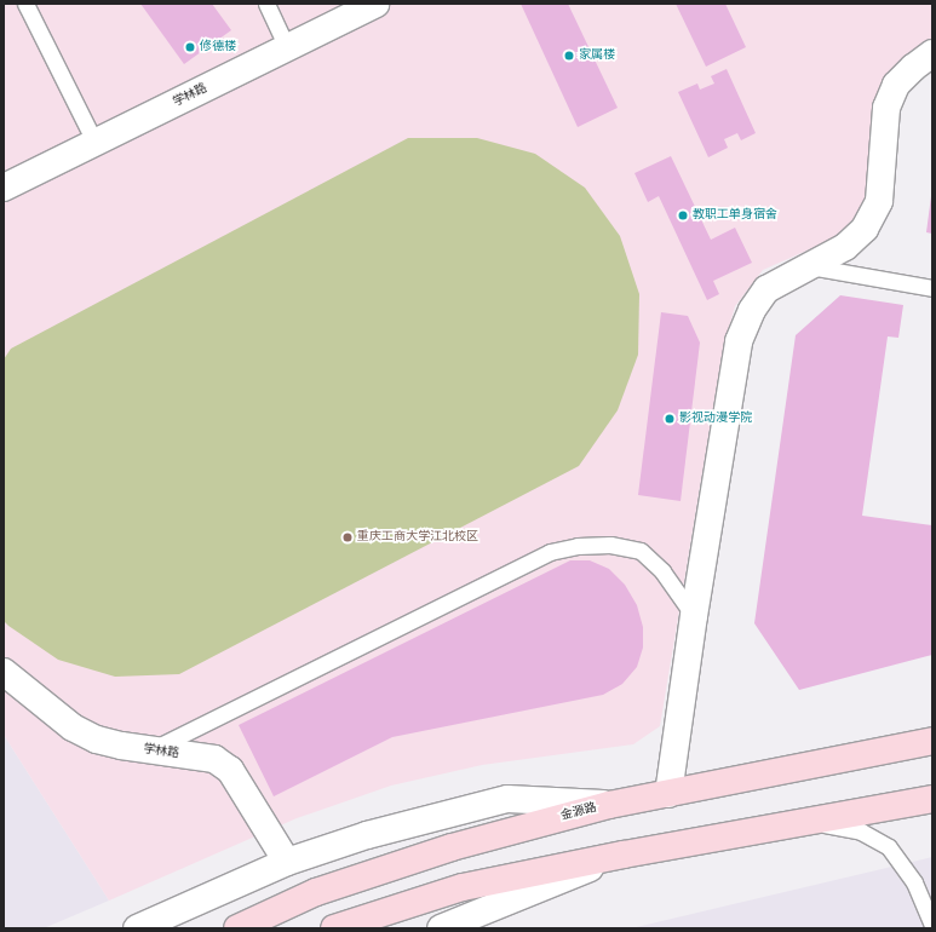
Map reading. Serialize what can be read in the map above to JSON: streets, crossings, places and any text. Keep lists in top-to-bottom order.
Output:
{
  "streets": {
    "main road": ["金源路"],
    "street": ["学林路"]
  },
  "places": [
    "修德楼",
    "家属楼",
    "教职工单身宿舍",
    "影视动漫学院",
    "重庆工商大学江北校区"
  ]
}
